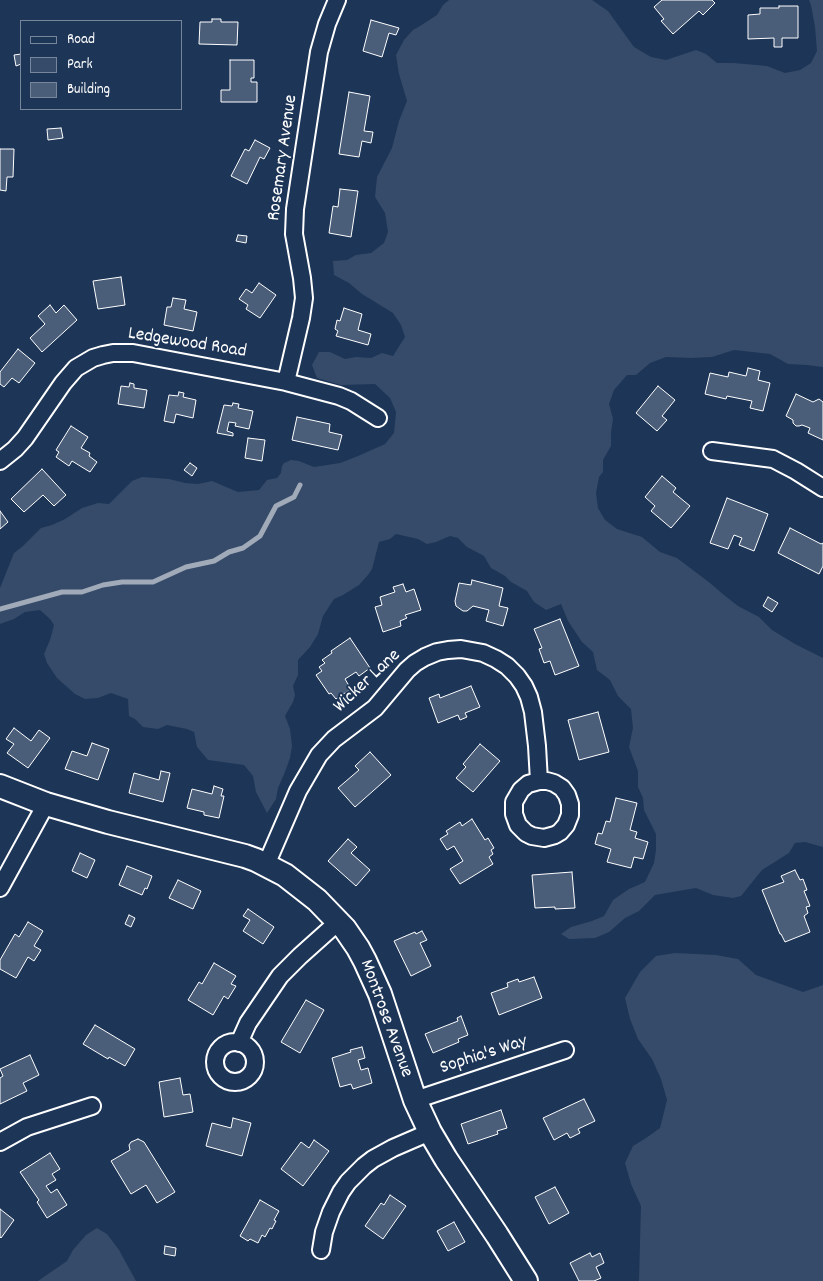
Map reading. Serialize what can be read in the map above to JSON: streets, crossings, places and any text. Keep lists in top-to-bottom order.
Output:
{
  "streets": {
    "main road": ["Montrose Avenue"],
    "street": [
      "Rosemary Avenue",
      "Ledgewood Road",
      "Wicker Lane",
      "Sophia's Way"
    ]
  },
  "crossings": [
    ["Rosemary Avenue", "Ledgewood Road"],
    ["Wicker Lane", "Montrose Avenue"],
    ["Montrose Avenue", "Sophia's Way"]
  ],
  "legend": ["Road", "Park", "Building"]
}
